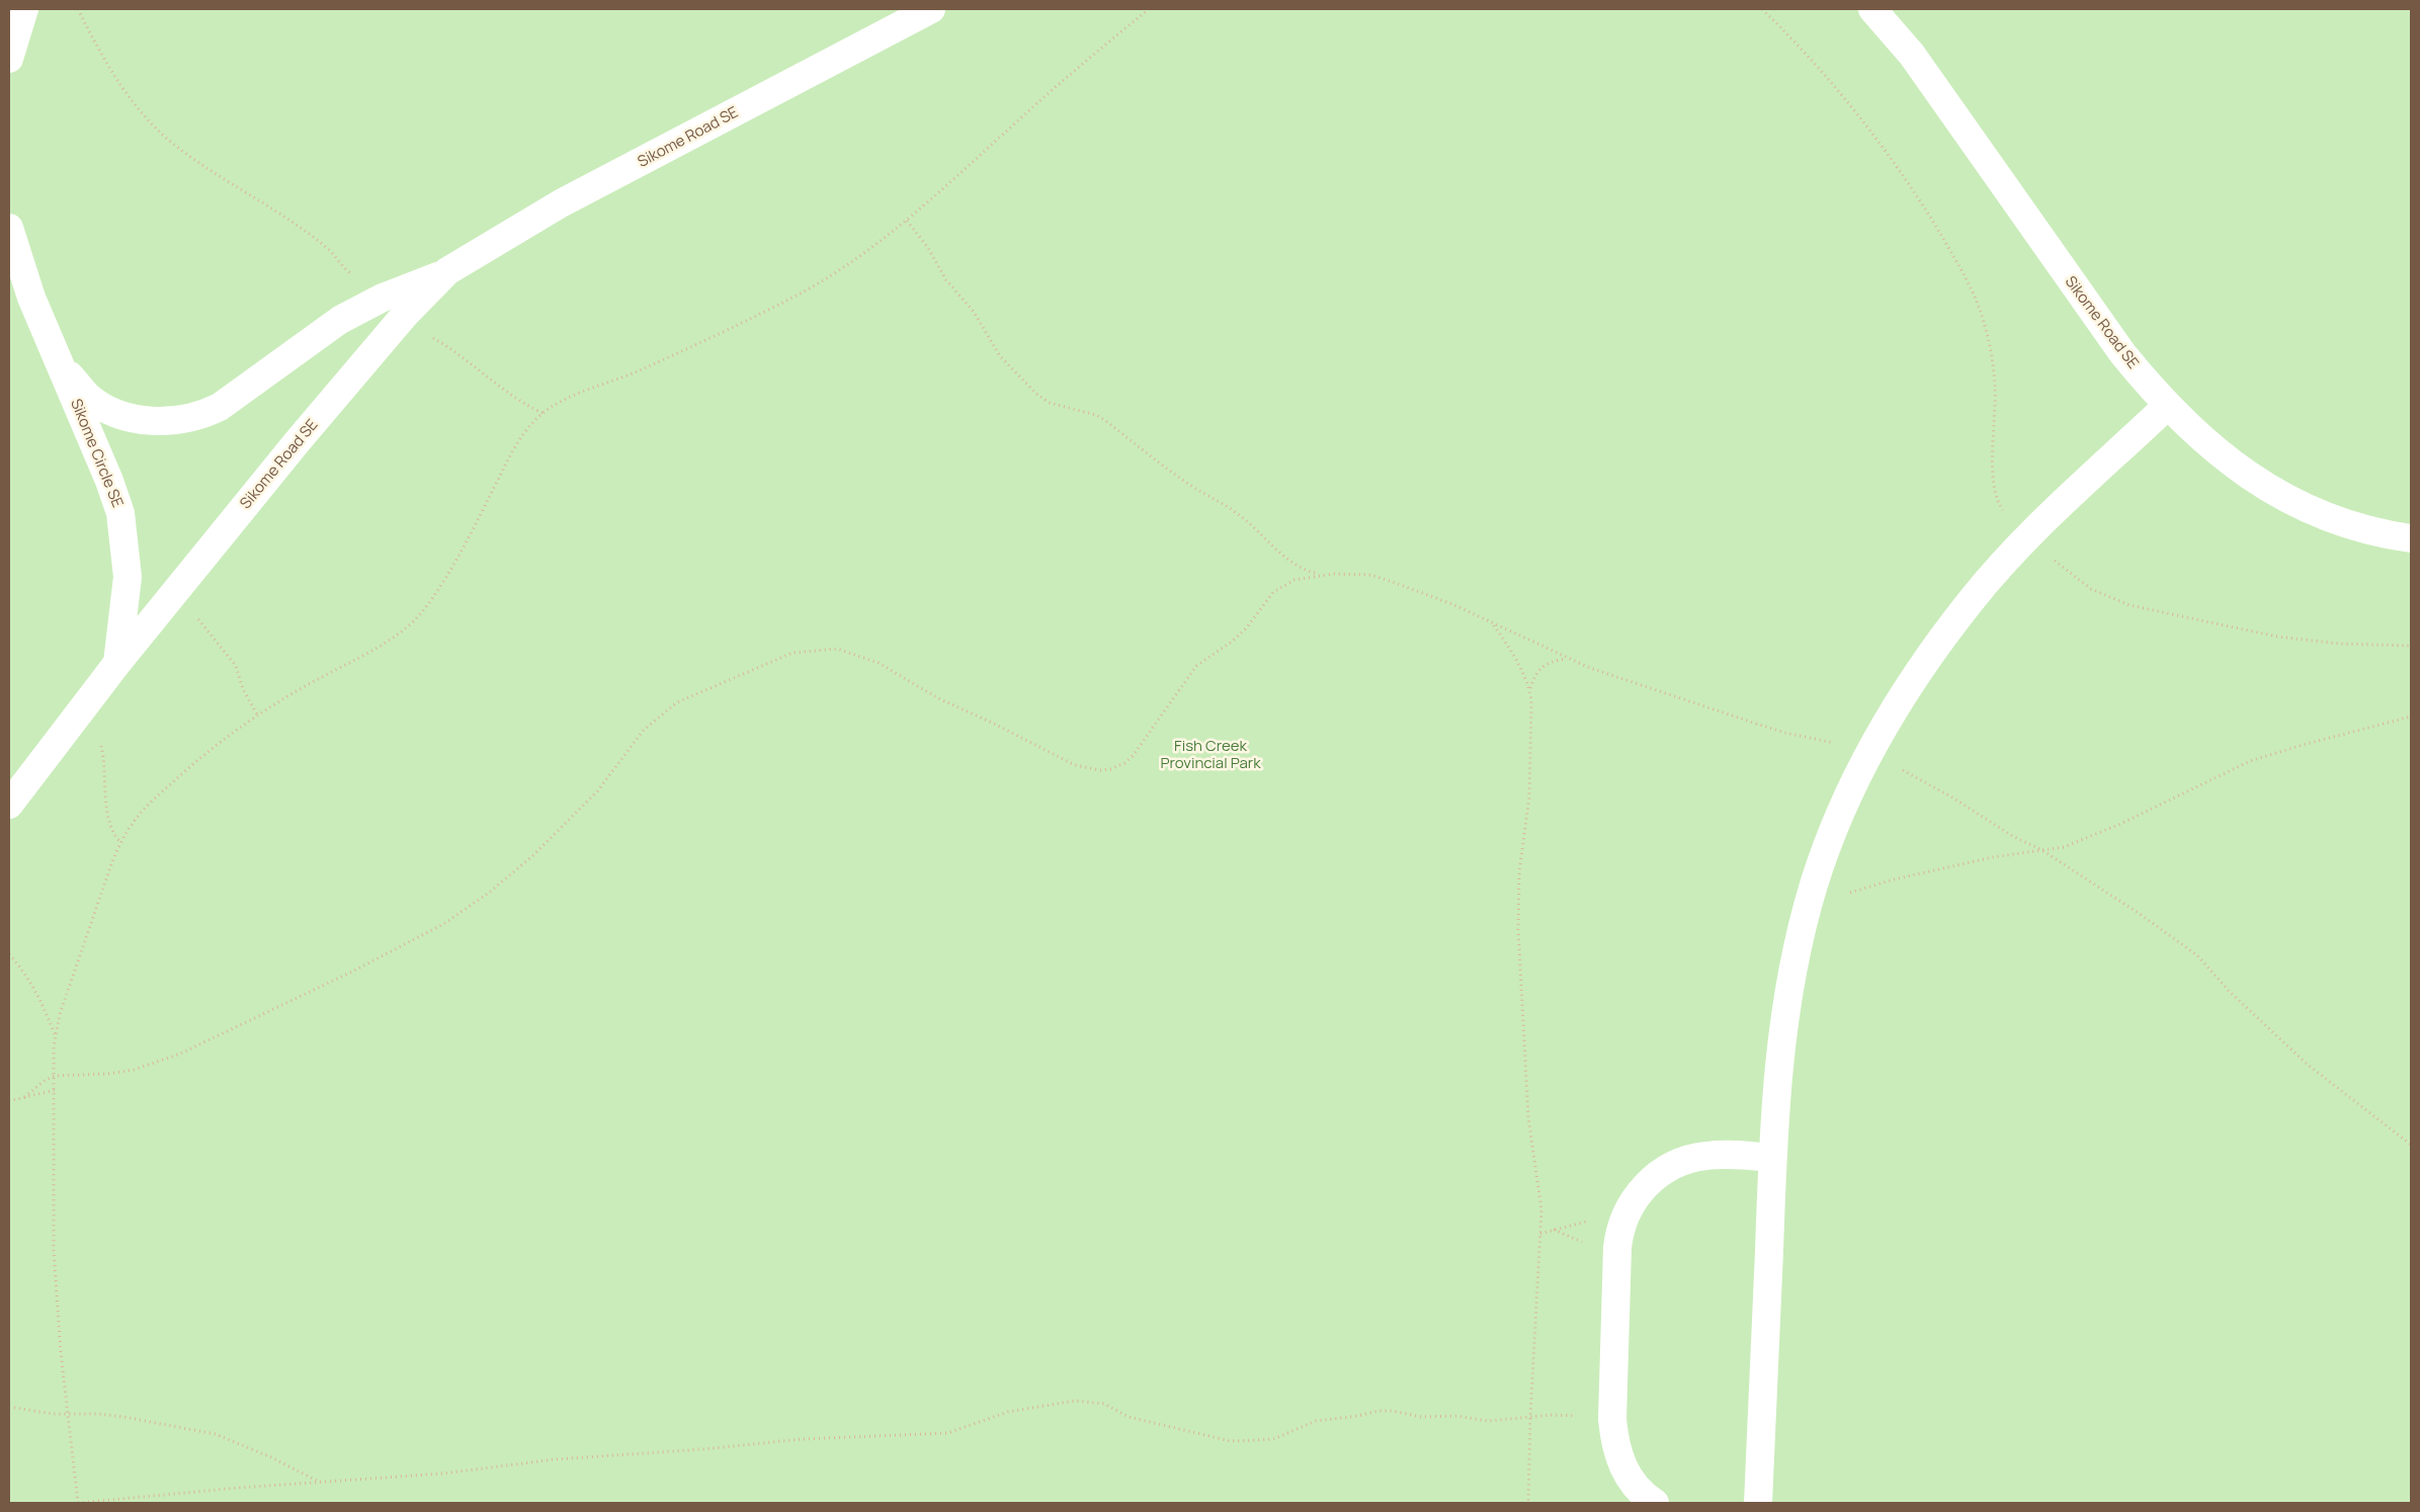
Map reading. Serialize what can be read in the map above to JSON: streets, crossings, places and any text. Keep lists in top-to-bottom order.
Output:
{
  "streets": {
    "street": ["Sikome Road SE", "Sikome Circle SE"]
  },
  "crossings": [
    ["Sikome Road SE", "Sikome Circle SE"]
  ],
  "parks": ["Fish Creek Provincial Park"]
}
